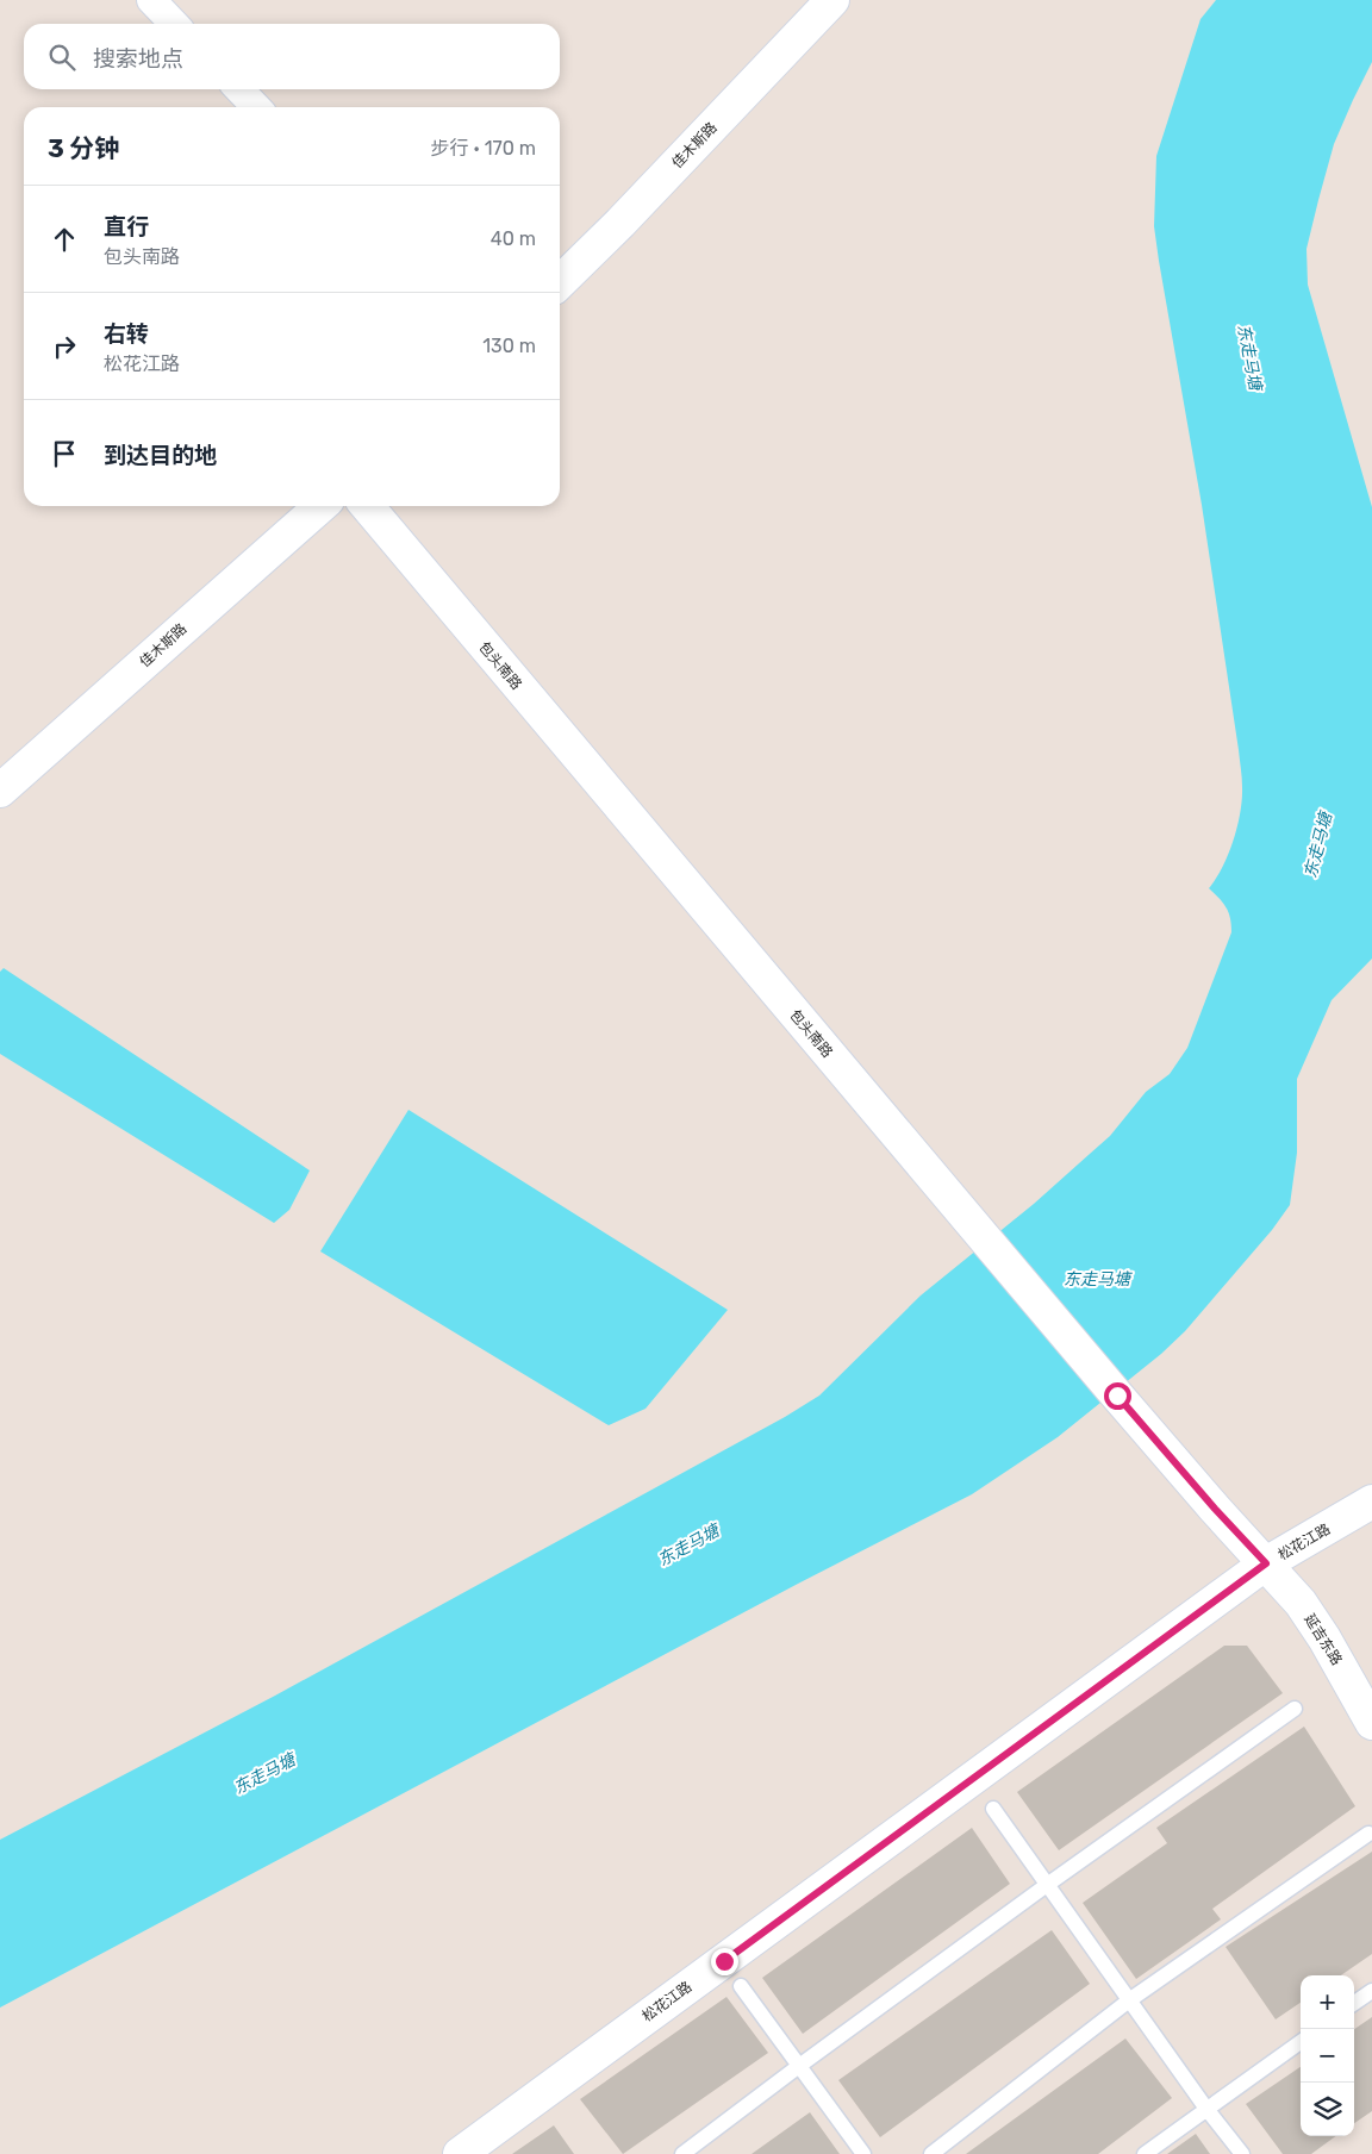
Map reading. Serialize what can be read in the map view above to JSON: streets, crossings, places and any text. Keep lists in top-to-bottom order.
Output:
{
  "streets": {
    "street": [
      "佳木斯路",
      "包头南路",
      "松花江路",
      "延吉东路"
    ]
  },
  "crossings": [
    ["包头南路", "松花江路"],
    ["包头南路", "延吉东路"],
    ["松花江路", "延吉东路"]
  ],
  "water": ["东走马塘"],
  "page": {
    "search": "搜索地点",
    "heading": ["3 分钟", "步行 · 170 m"],
    "list": [
      ["直行", "包头南路", "40 m"],
      ["右转", "松花江路", "130 m"],
      "到达目的地"
    ],
    "map_buttons": ["+", "−"]
  }
}
